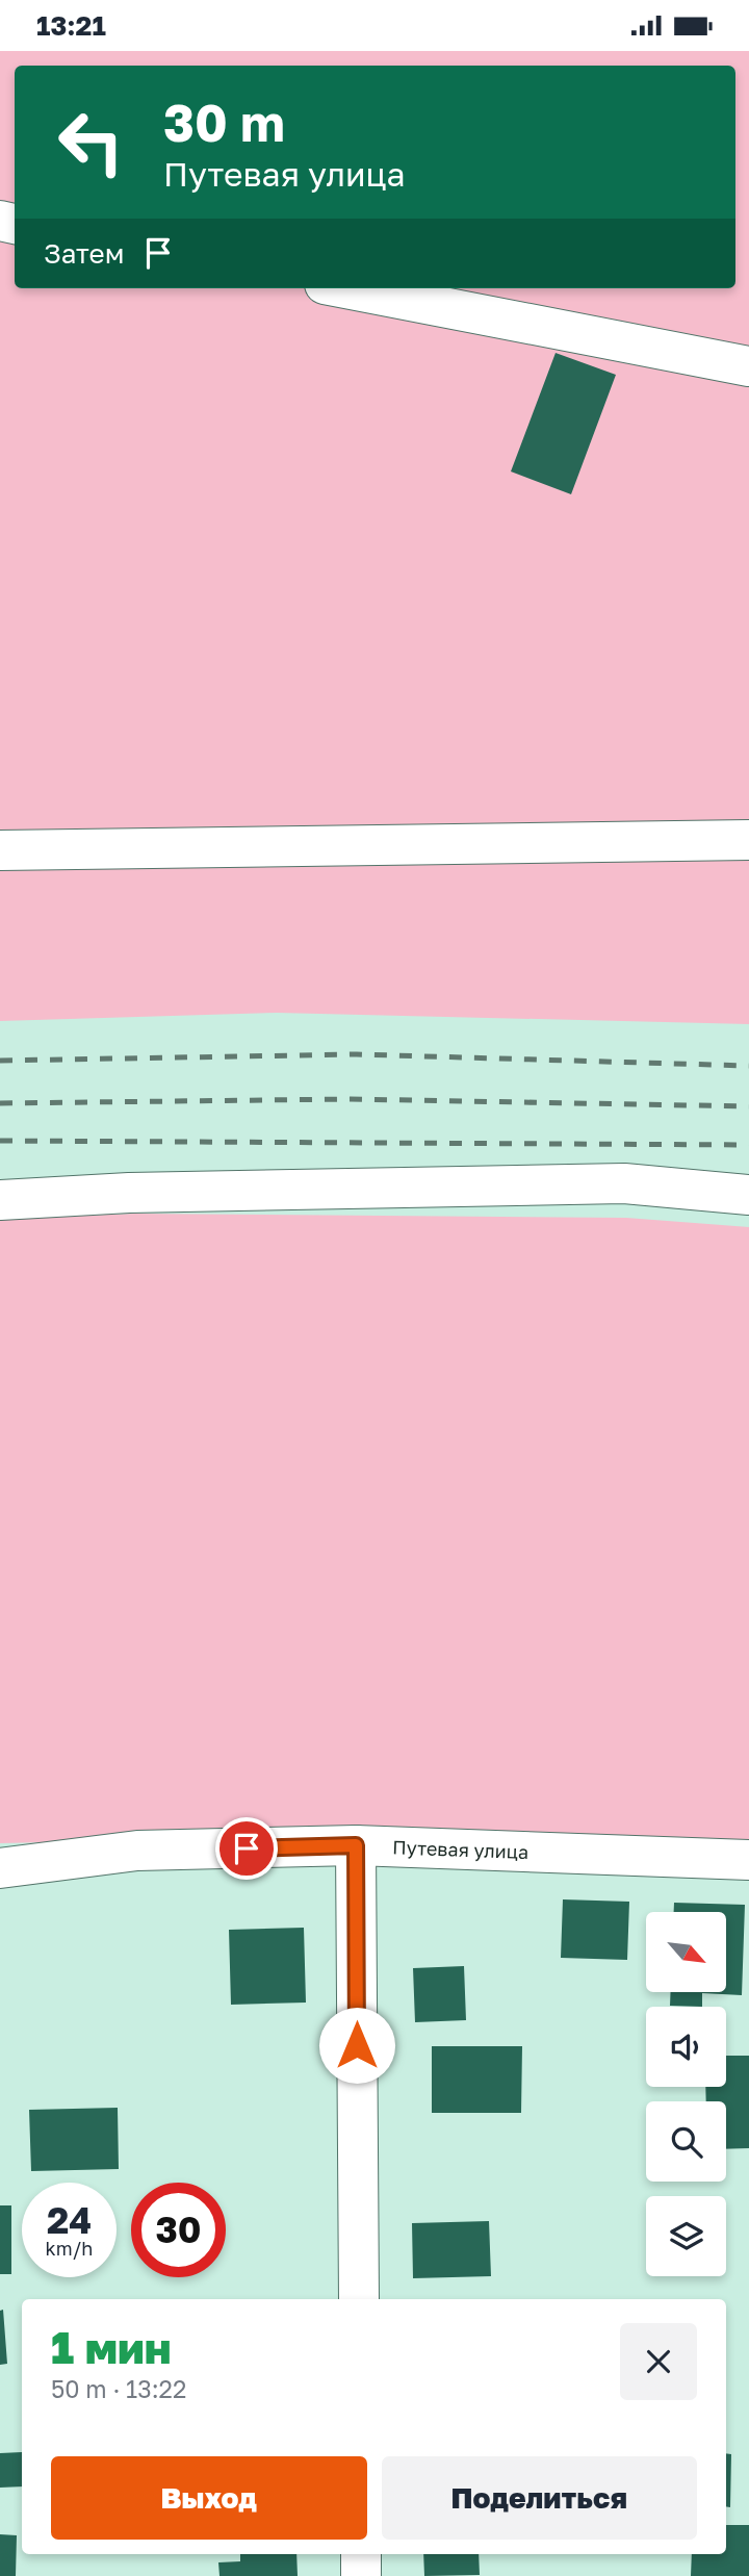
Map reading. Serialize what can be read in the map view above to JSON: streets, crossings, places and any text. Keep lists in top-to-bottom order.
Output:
{
  "streets": {
    "street": ["Путевая улица"]
  },
  "north": "bottom right",
  "page": {
    "status": "13:21",
    "turn": ["30 m", "Путевая улица"],
    "then": "Затем",
    "speed": "24 km/h",
    "limit": "30",
    "heading": ["1 мин", "50 m · 13:22"],
    "buttons": ["Выход", "Поделиться"]
  }
}
